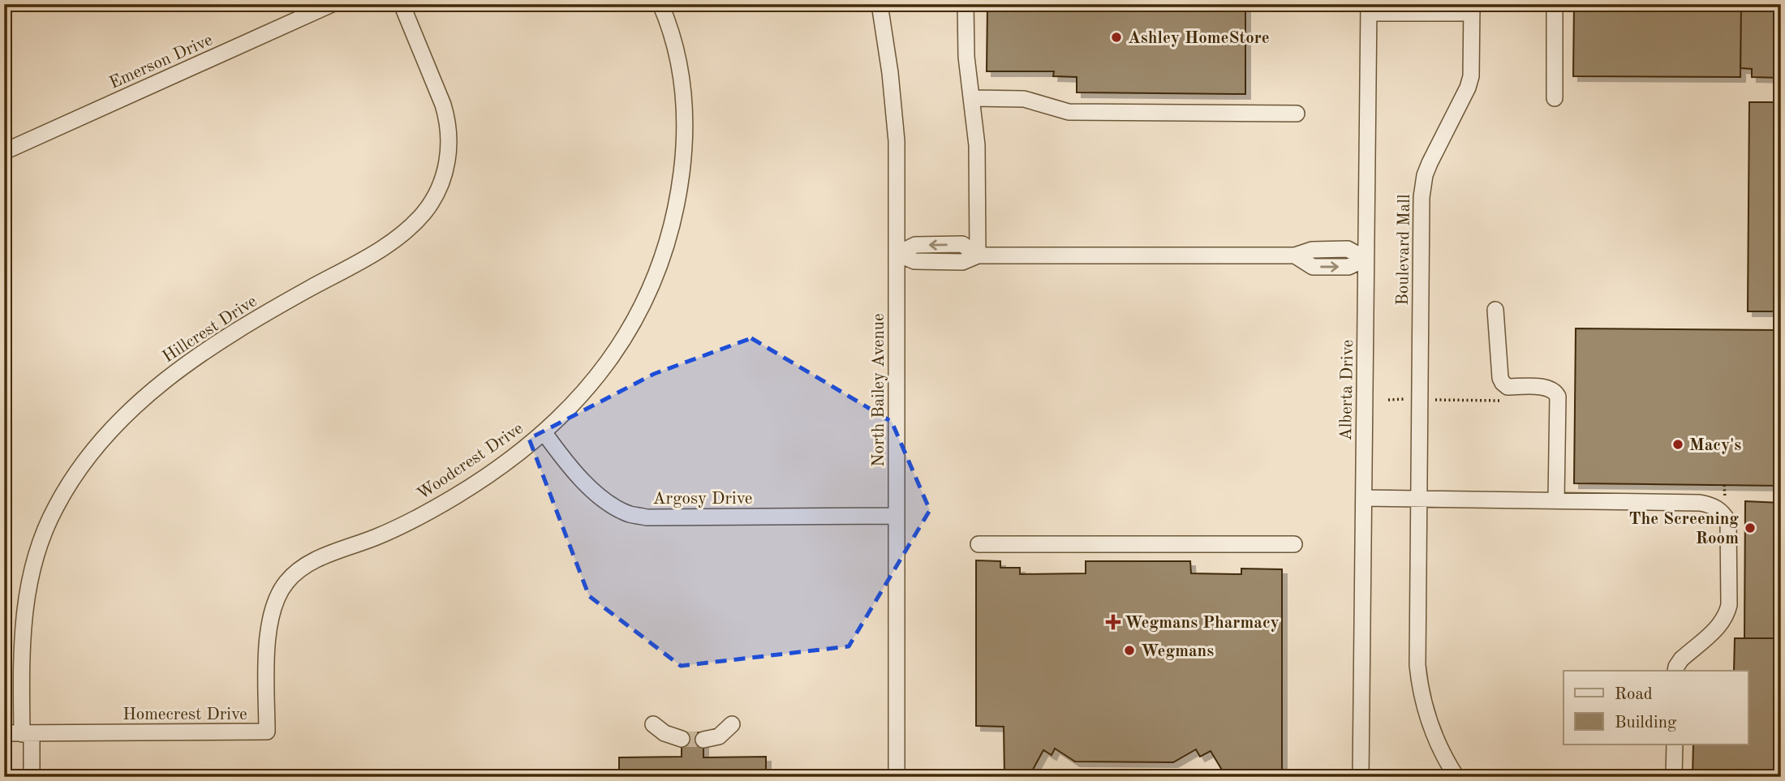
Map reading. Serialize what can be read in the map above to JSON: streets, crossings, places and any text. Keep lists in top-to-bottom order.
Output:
{
  "streets": {
    "street": [
      "Emerson Drive",
      "Boulevard Mall",
      "Hillcrest Drive",
      "North Bailey Avenue",
      "Alberta Drive",
      "Woodcrest Drive",
      "Argosy Drive",
      "Homecrest Drive"
    ]
  },
  "crossings": [
    ["Boulevard Mall", "Alberta Drive"],
    ["Hillcrest Drive", "Homecrest Drive"],
    ["North Bailey Avenue", "Argosy Drive"],
    ["Woodcrest Drive", "Argosy Drive"],
    ["Woodcrest Drive", "Homecrest Drive"]
  ],
  "places": {
    "other": [
      "Ashley HomeStore",
      "Macy's",
      "The Screening Room",
      "Wegmans"
    ],
    "health": ["Wegmans Pharmacy"]
  },
  "legend": ["Road", "Building"]
}
